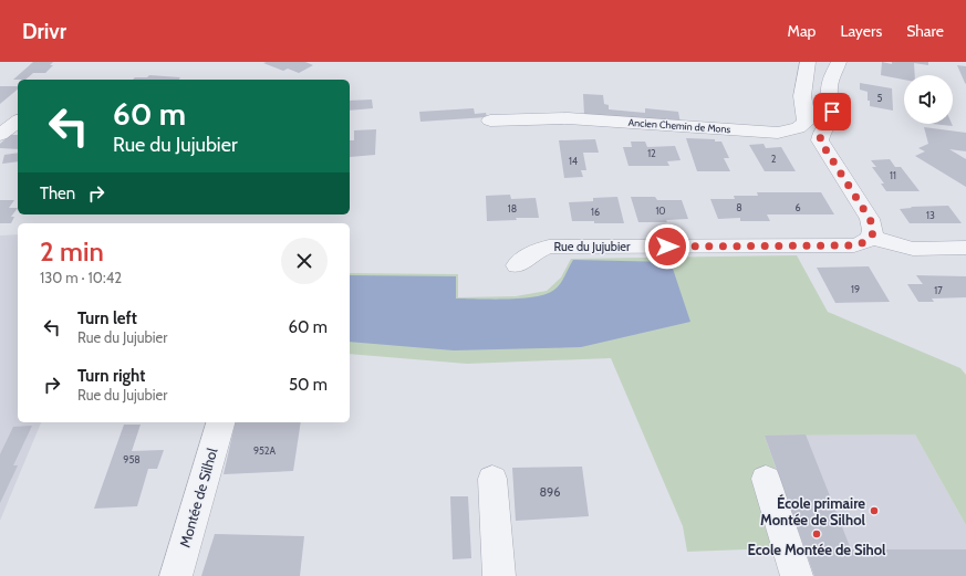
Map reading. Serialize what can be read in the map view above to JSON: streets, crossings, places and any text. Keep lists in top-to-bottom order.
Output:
{
  "streets": {
    "street": ["Ancien Chemin de Mons", "Rue du Jujubier", "Montée de Silhol"]
  },
  "places": ["École primaire Montée de Silhol", "Ecole Montée de Sihol"],
  "house_numbers": [
    "5",
    "12",
    "2",
    "14",
    "11",
    "8",
    "6",
    "18",
    "10",
    "16",
    "13",
    "19",
    "17",
    "952A",
    "958",
    "896"
  ],
  "page": {
    "header": "Drivr",
    "nav": ["Map", "Layers", "Share"],
    "turn": ["60 m", "Rue du Jujubier"],
    "then": "Then",
    "heading": ["2 min", "130 m · 10:42"],
    "list": [
      {
        "name": "Turn left",
        "note": "Rue du Jujubier",
        "value": "60 m"
      },
      {
        "name": "Turn right",
        "note": "Rue du Jujubier",
        "value": "50 m"
      }
    ]
  }
}
